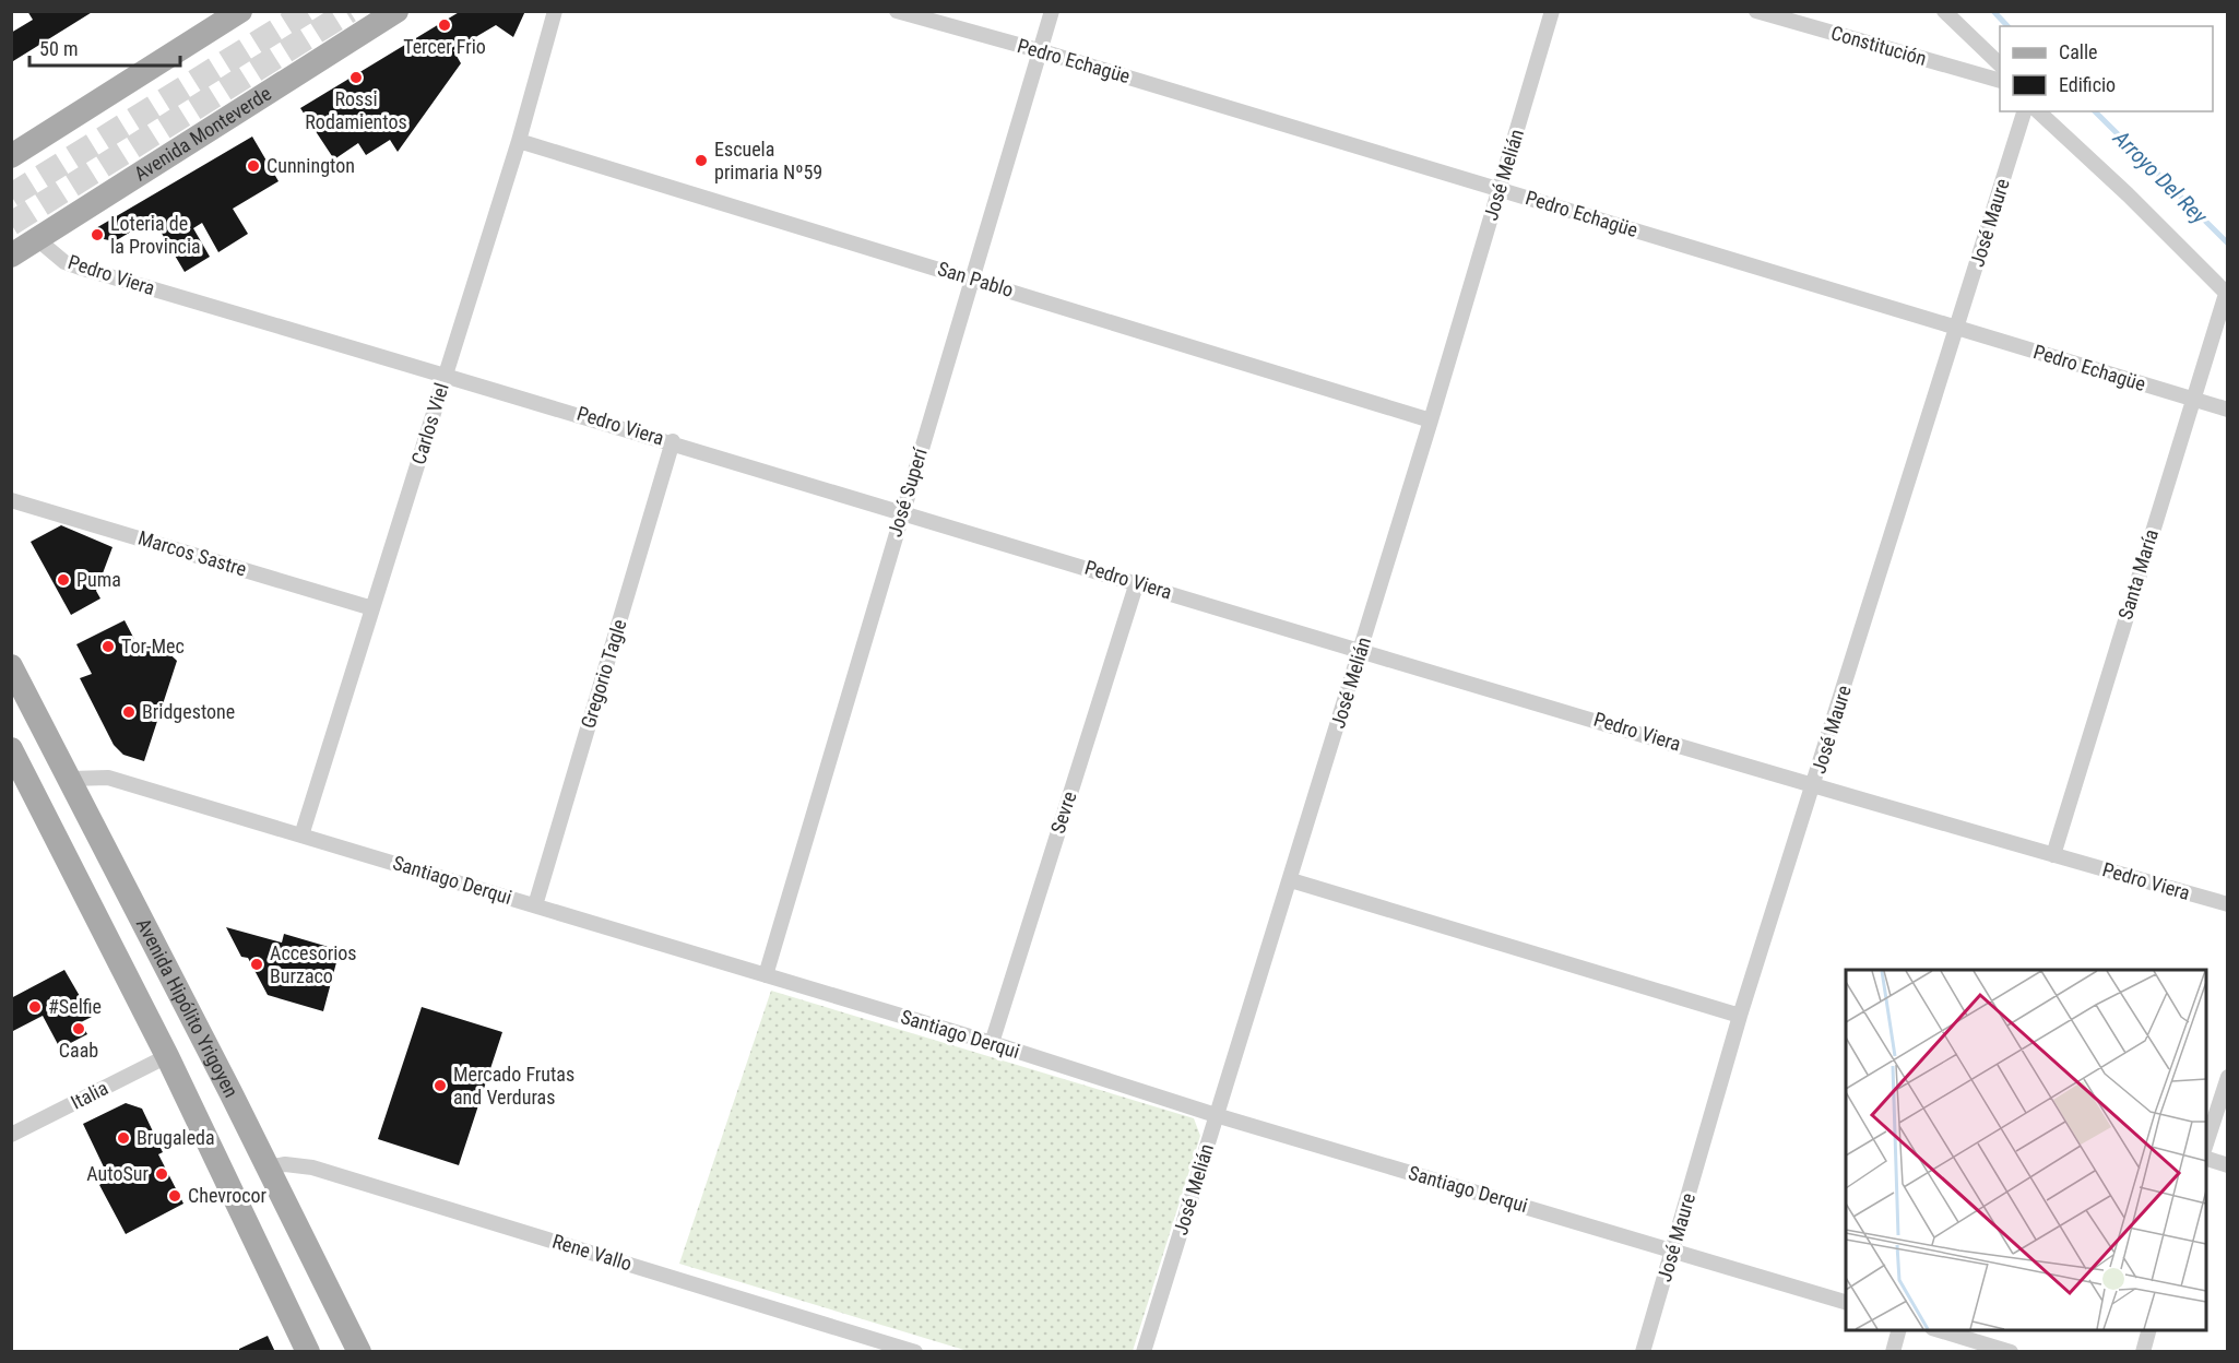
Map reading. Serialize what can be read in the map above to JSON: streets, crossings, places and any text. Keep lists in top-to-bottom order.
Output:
{
  "streets": {
    "main road": ["Avenida Monteverde", "Avenida Hipólito Yrigoyen"],
    "street": [
      "Constitución",
      "Pedro Echagüe",
      "José Melián",
      "José Maure",
      "Pedro Viera",
      "San Pablo",
      "Carlos Viel",
      "José Superí",
      "Marcos Sastre",
      "Santa María",
      "Gregorio Tagle",
      "Sevre",
      "Santiago Derqui",
      "Italia",
      "Rene Vallo"
    ]
  },
  "crossings": [
    ["Pedro Echagüe", "José Melián"],
    ["Pedro Echagüe", "José Maure"],
    ["Pedro Echagüe", "José Superí"],
    ["Pedro Echagüe", "Santa María"],
    ["Avenida Monteverde", "Pedro Viera"],
    ["José Melián", "Pedro Viera"],
    ["José Melián", "San Pablo"],
    ["José Melián", "Santiago Derqui"],
    ["José Maure", "Pedro Viera"],
    ["José Maure", "Santiago Derqui"],
    ["Pedro Viera", "Carlos Viel"],
    ["Pedro Viera", "José Superí"],
    ["Pedro Viera", "Santa María"],
    ["Pedro Viera", "Gregorio Tagle"],
    ["Pedro Viera", "Sevre"],
    ["San Pablo", "Carlos Viel"],
    ["San Pablo", "José Superí"],
    ["Carlos Viel", "Marcos Sastre"],
    ["Carlos Viel", "Santiago Derqui"],
    ["José Superí", "Santiago Derqui"],
    ["Gregorio Tagle", "Santiago Derqui"],
    ["Sevre", "Santiago Derqui"],
    ["Santiago Derqui", "Avenida Hipólito Yrigoyen"],
    ["Avenida Hipólito Yrigoyen", "Italia"],
    ["Avenida Hipólito Yrigoyen", "Rene Vallo"]
  ],
  "water": ["Arroyo Del Rey"],
  "places": [
    "Tercer Frio",
    "Rossi Rodamientos",
    "Escuela primaria Nº59",
    "Cunnington",
    "Loteria de la Provincia",
    "Puma",
    "Tor-Mec",
    "Bridgestone",
    "Accesorios Burzaco",
    "#Selfie",
    "Caab",
    "Mercado Frutas and Verduras",
    "Brugaleda",
    "AutoSur",
    "Chevrocor"
  ],
  "legend": ["Calle", "Edificio"],
  "scale_bar": "50 m"
}
